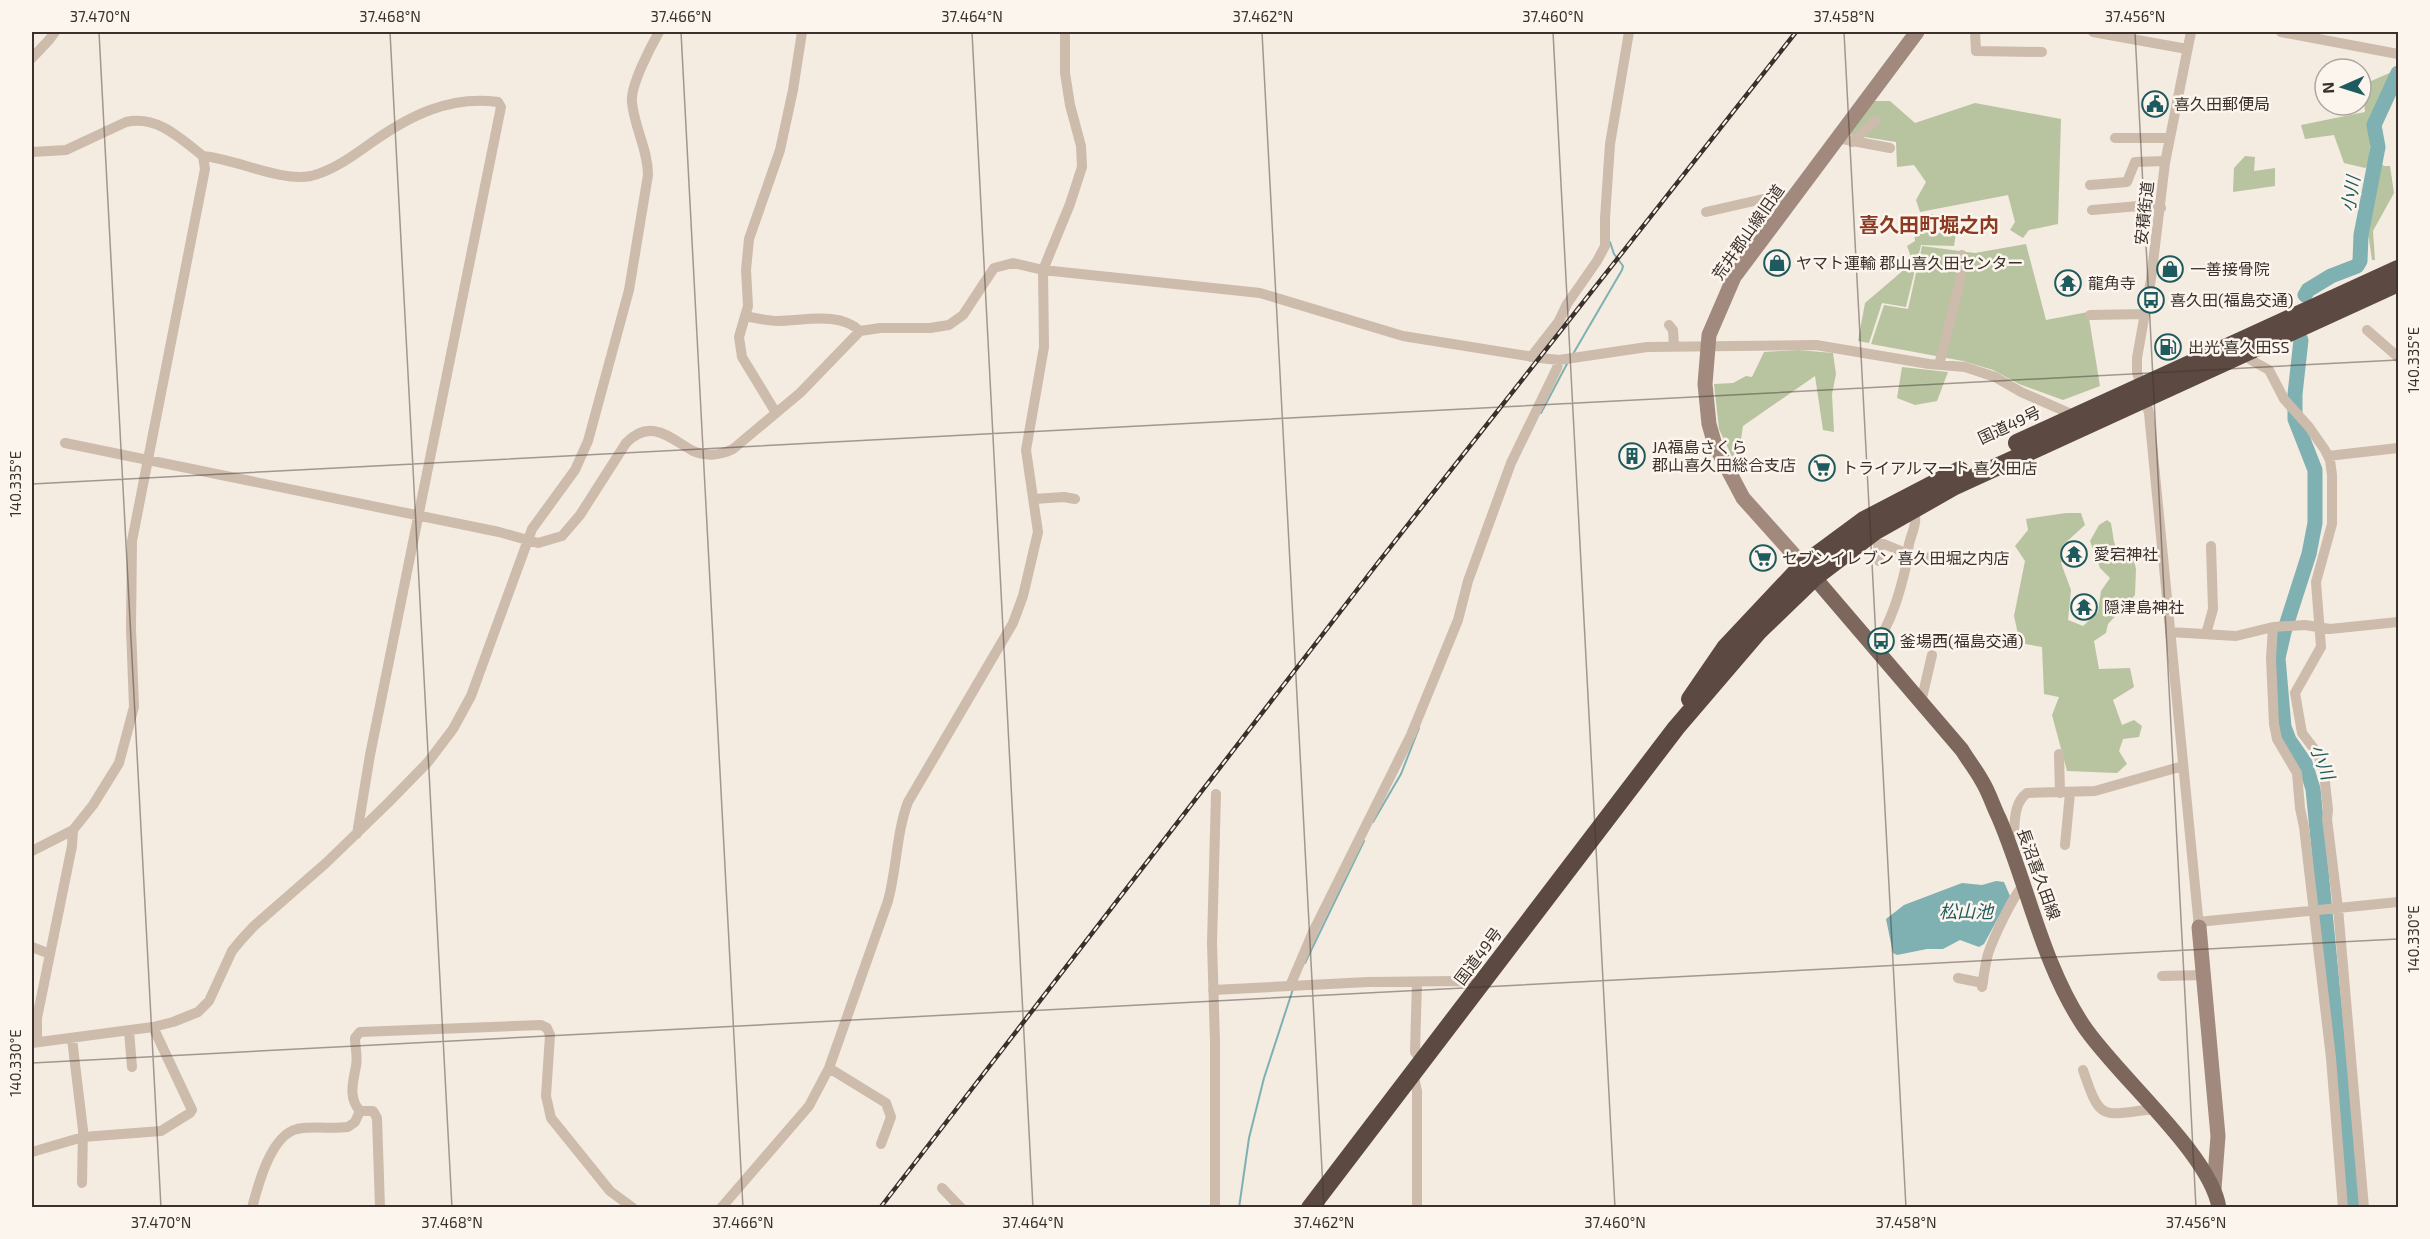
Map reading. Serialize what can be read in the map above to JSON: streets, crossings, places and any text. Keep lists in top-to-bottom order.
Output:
{
  "streets": {
    "highway": ["国道49号"],
    "main road": ["長沼喜久田線"],
    "street": ["安積街道", "荒井郡山線旧道"]
  },
  "crossings": [
    ["安積街道", "国道49号"],
    ["荒井郡山線旧道", "国道49号"],
    ["荒井郡山線旧道", "長沼喜久田線"],
    ["国道49号", "長沼喜久田線"]
  ],
  "districts": ["喜久田町堀之内"],
  "water": ["小川", "松山池"],
  "places": {
    "public building": ["喜久田郵便局"],
    "shop": ["ヤマト運輸 郡山喜久田センター", "一善接骨院"],
    "temple": ["龍角寺", "愛宕神社", "隠津島神社"],
    "bus stop": ["喜久田(福島交通)", "釜場西(福島交通)"],
    "fuel station": ["出光 喜久田SS"],
    "building": ["JA福島さくら 郡山喜久田総合支店"],
    "supermarket": ["トライアルマート 喜久田店", "セブンイレブン 喜久田堀之内店"]
  },
  "north": "left",
  "coordinates": [
    "37.470°N",
    "37.468°N",
    "37.466°N",
    "37.464°N",
    "37.462°N",
    "37.460°N",
    "37.458°N",
    "37.456°N",
    "140.335°E",
    "140.330°E"
  ]
}
